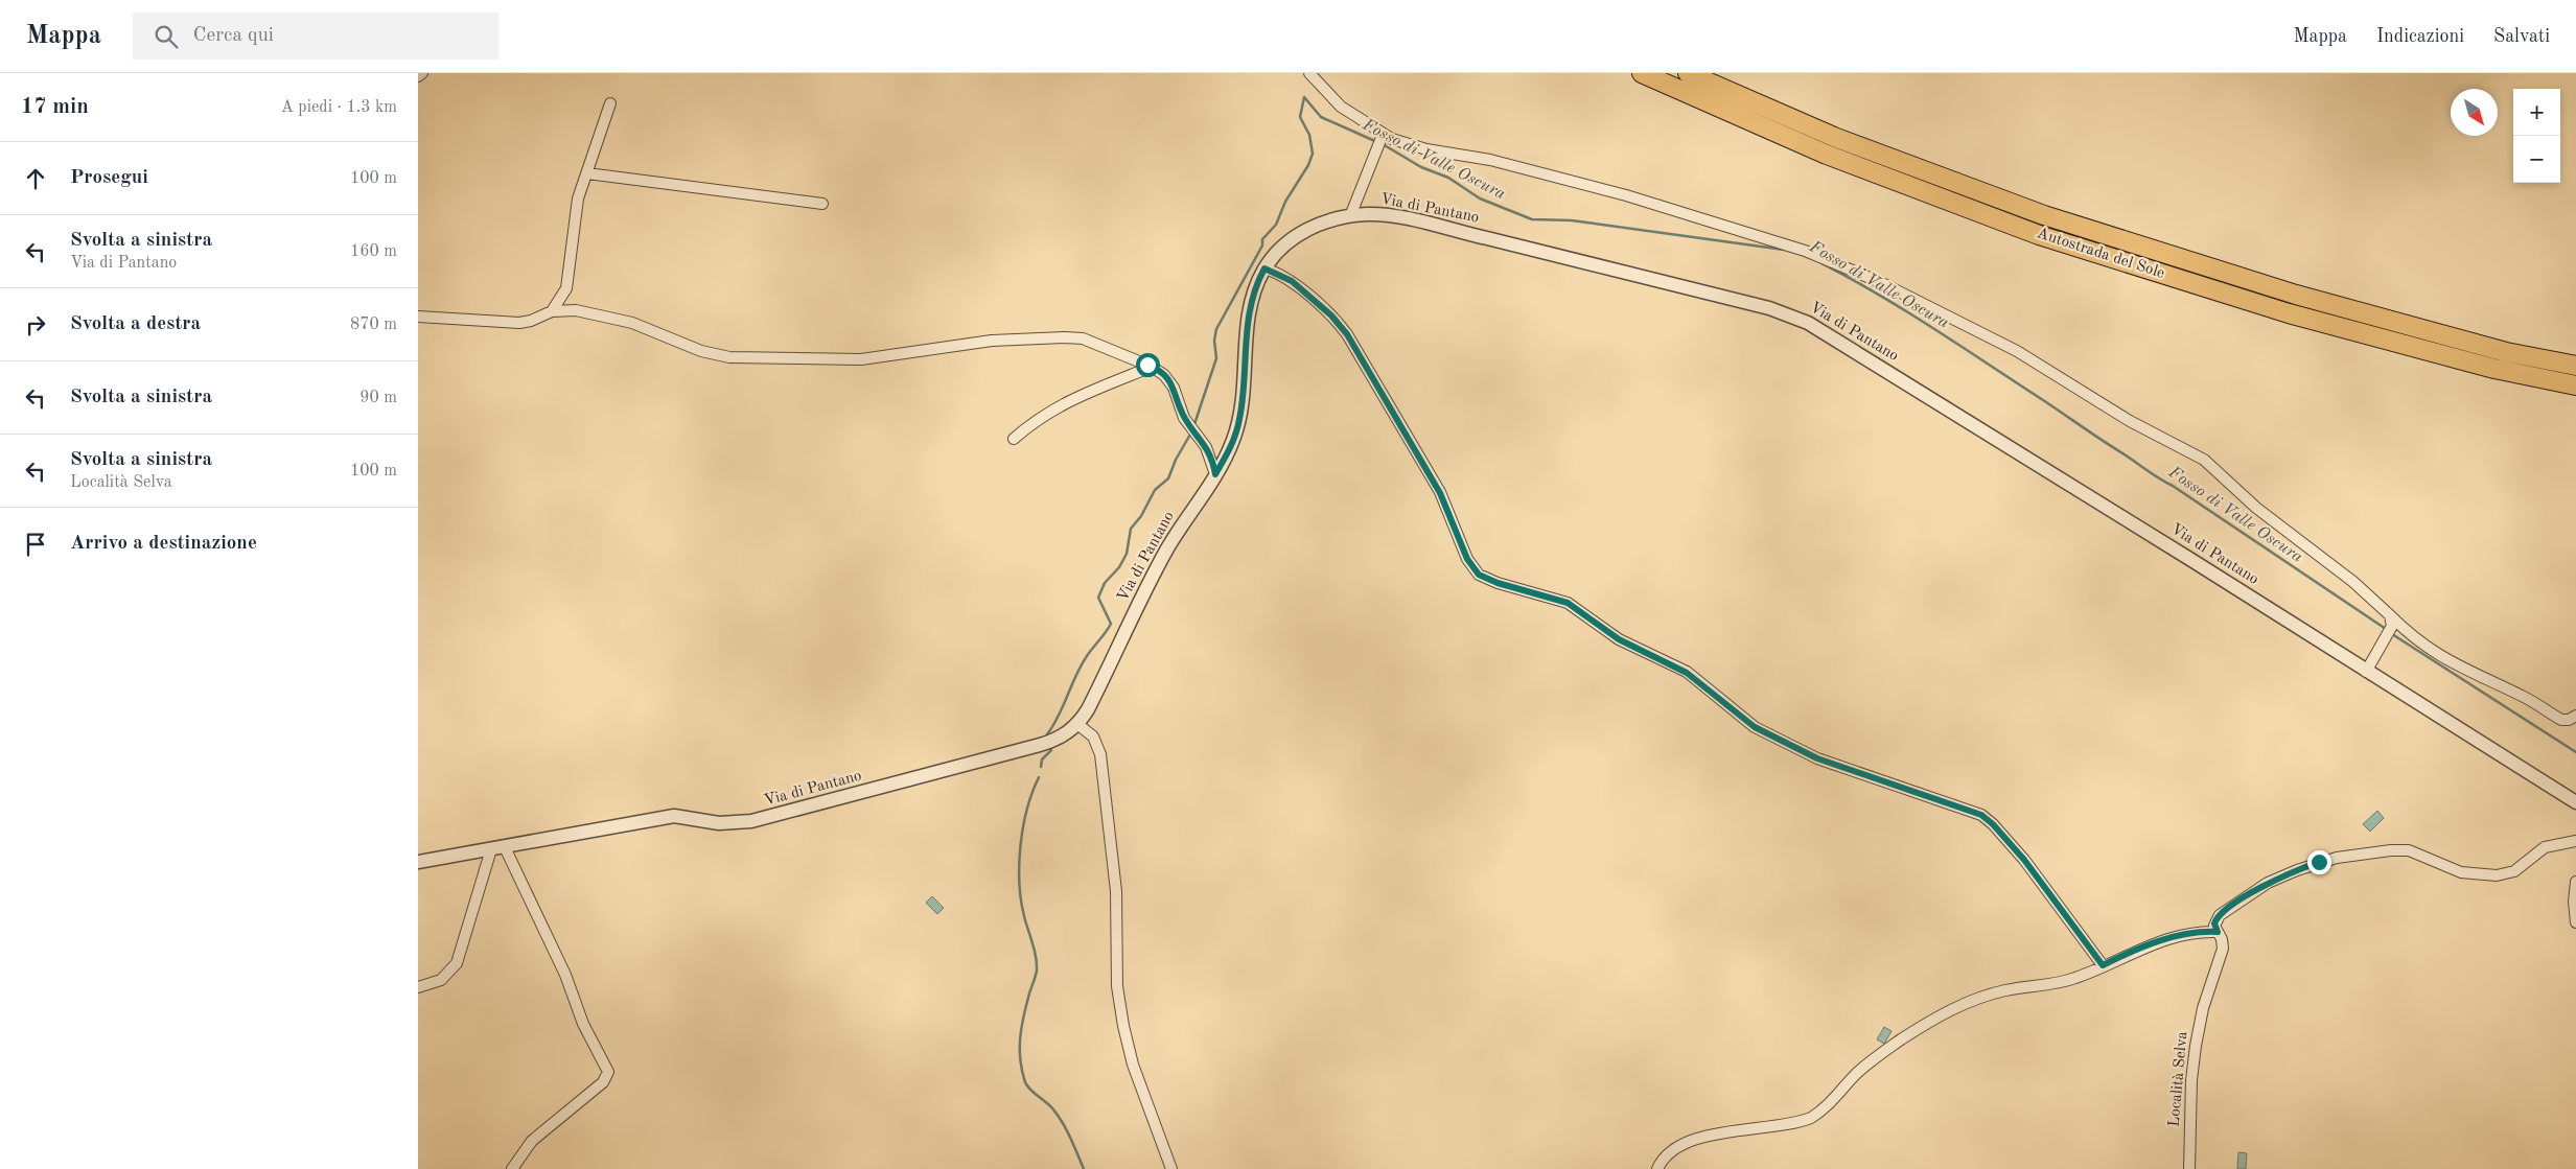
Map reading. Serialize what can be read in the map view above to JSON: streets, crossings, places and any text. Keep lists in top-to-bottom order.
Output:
{
  "streets": {
    "highway": ["Autostrada del Sole"],
    "street": ["Via di Pantano", "Località Selva"]
  },
  "water": ["Fosso di Valle Oscura"],
  "north": "bottom right",
  "page": {
    "header": "Mappa",
    "search": "Cerca qui",
    "nav": ["Mappa", "Indicazioni", "Salvati"],
    "heading": ["17 min", "A piedi · 1.3 km"],
    "map_buttons": ["+", "−"],
    "list": [
      ["Prosegui", "100 m"],
      ["Svolta a sinistra", "Via di Pantano", "160 m"],
      ["Svolta a destra", "870 m"],
      ["Svolta a sinistra", "90 m"],
      ["Svolta a sinistra", "Località Selva", "100 m"],
      "Arrivo a destinazione"
    ]
  }
}
